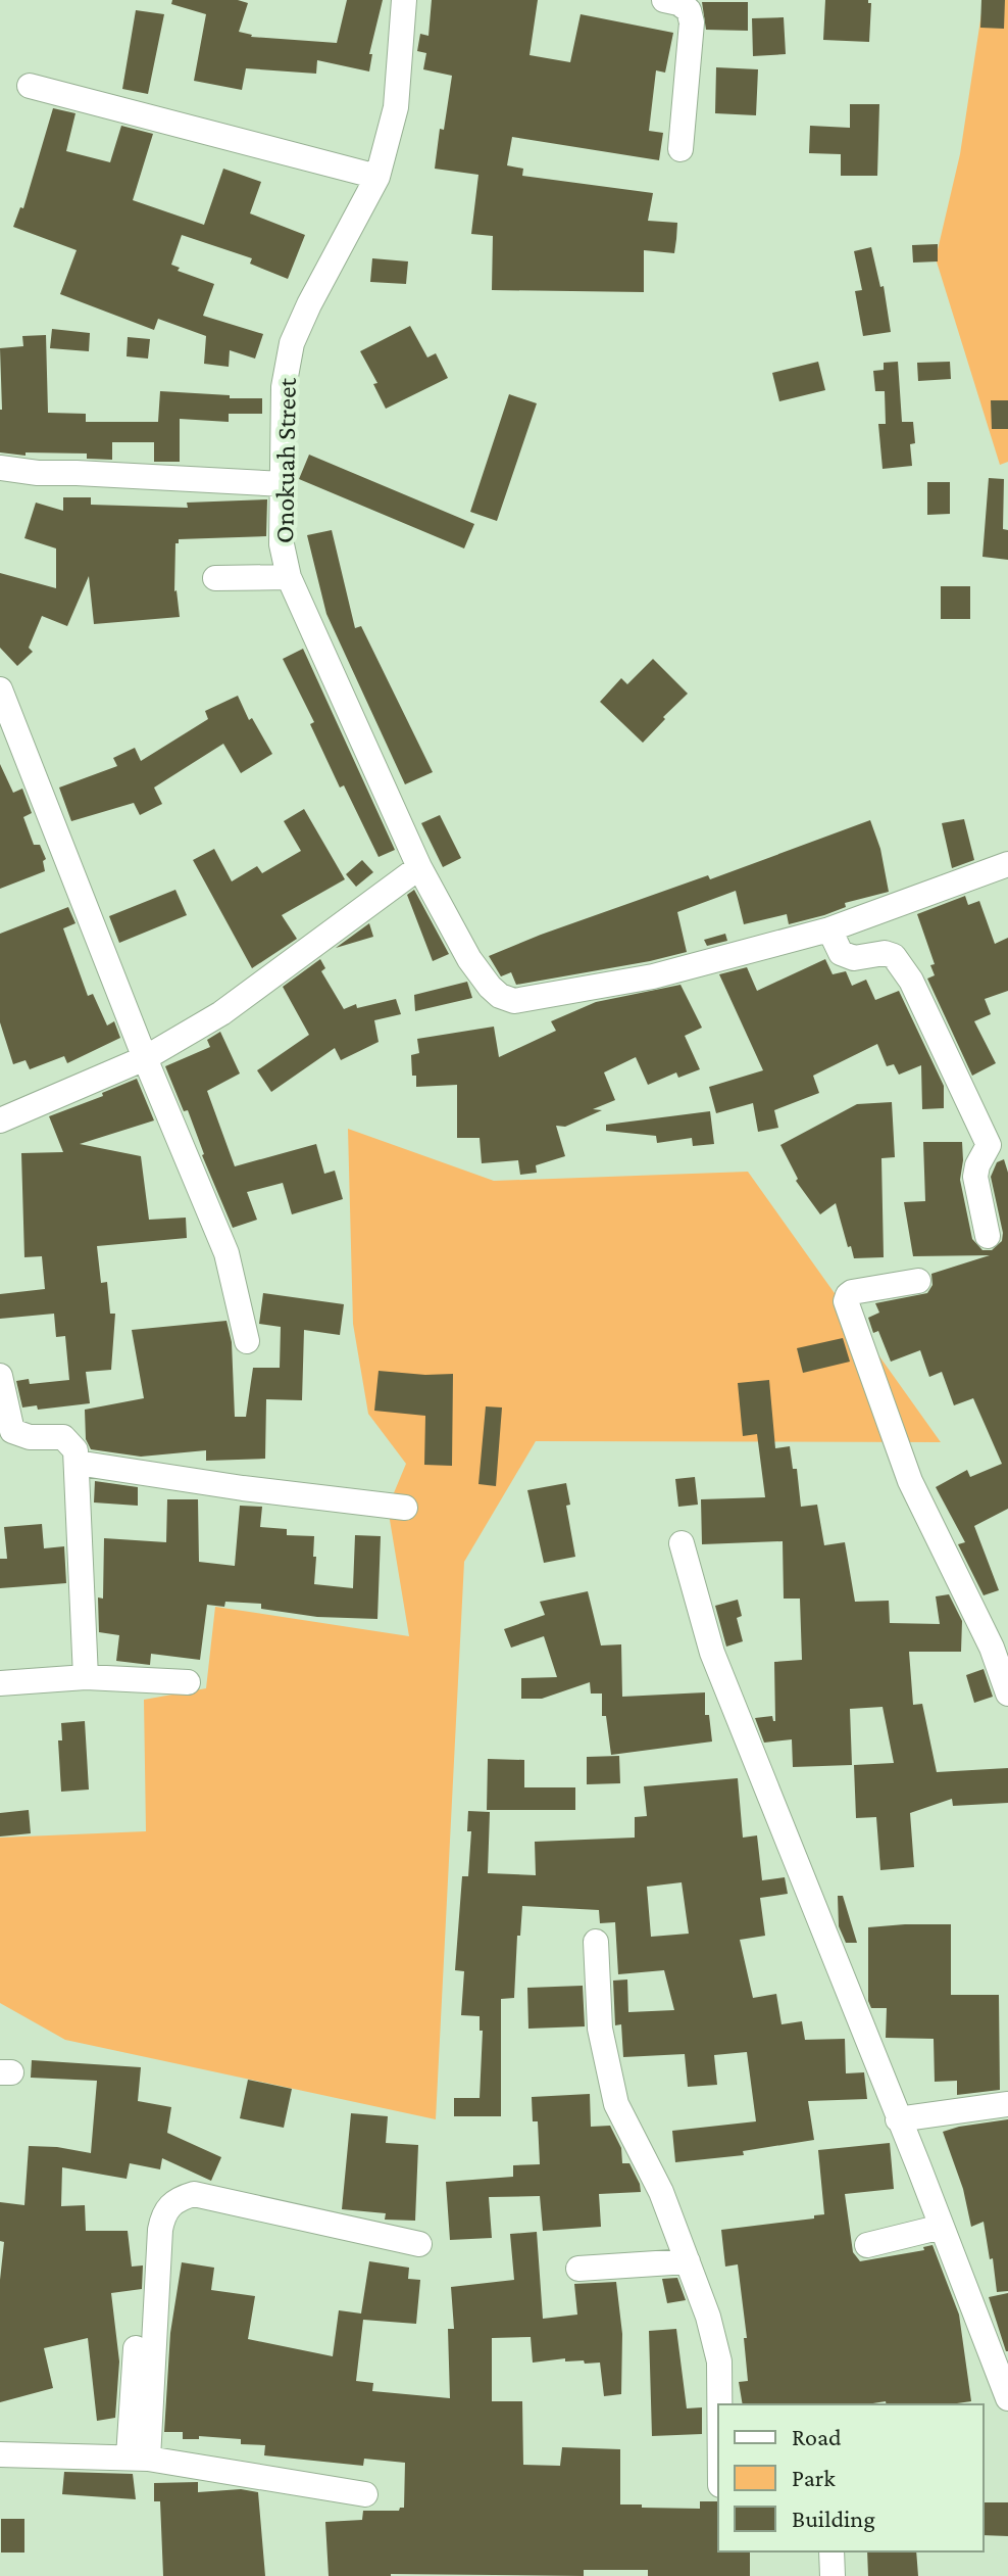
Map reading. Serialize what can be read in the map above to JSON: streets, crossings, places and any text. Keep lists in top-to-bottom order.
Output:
{
  "streets": {
    "street": ["Onokuah Street"]
  },
  "legend": ["Road", "Park", "Building"]
}
